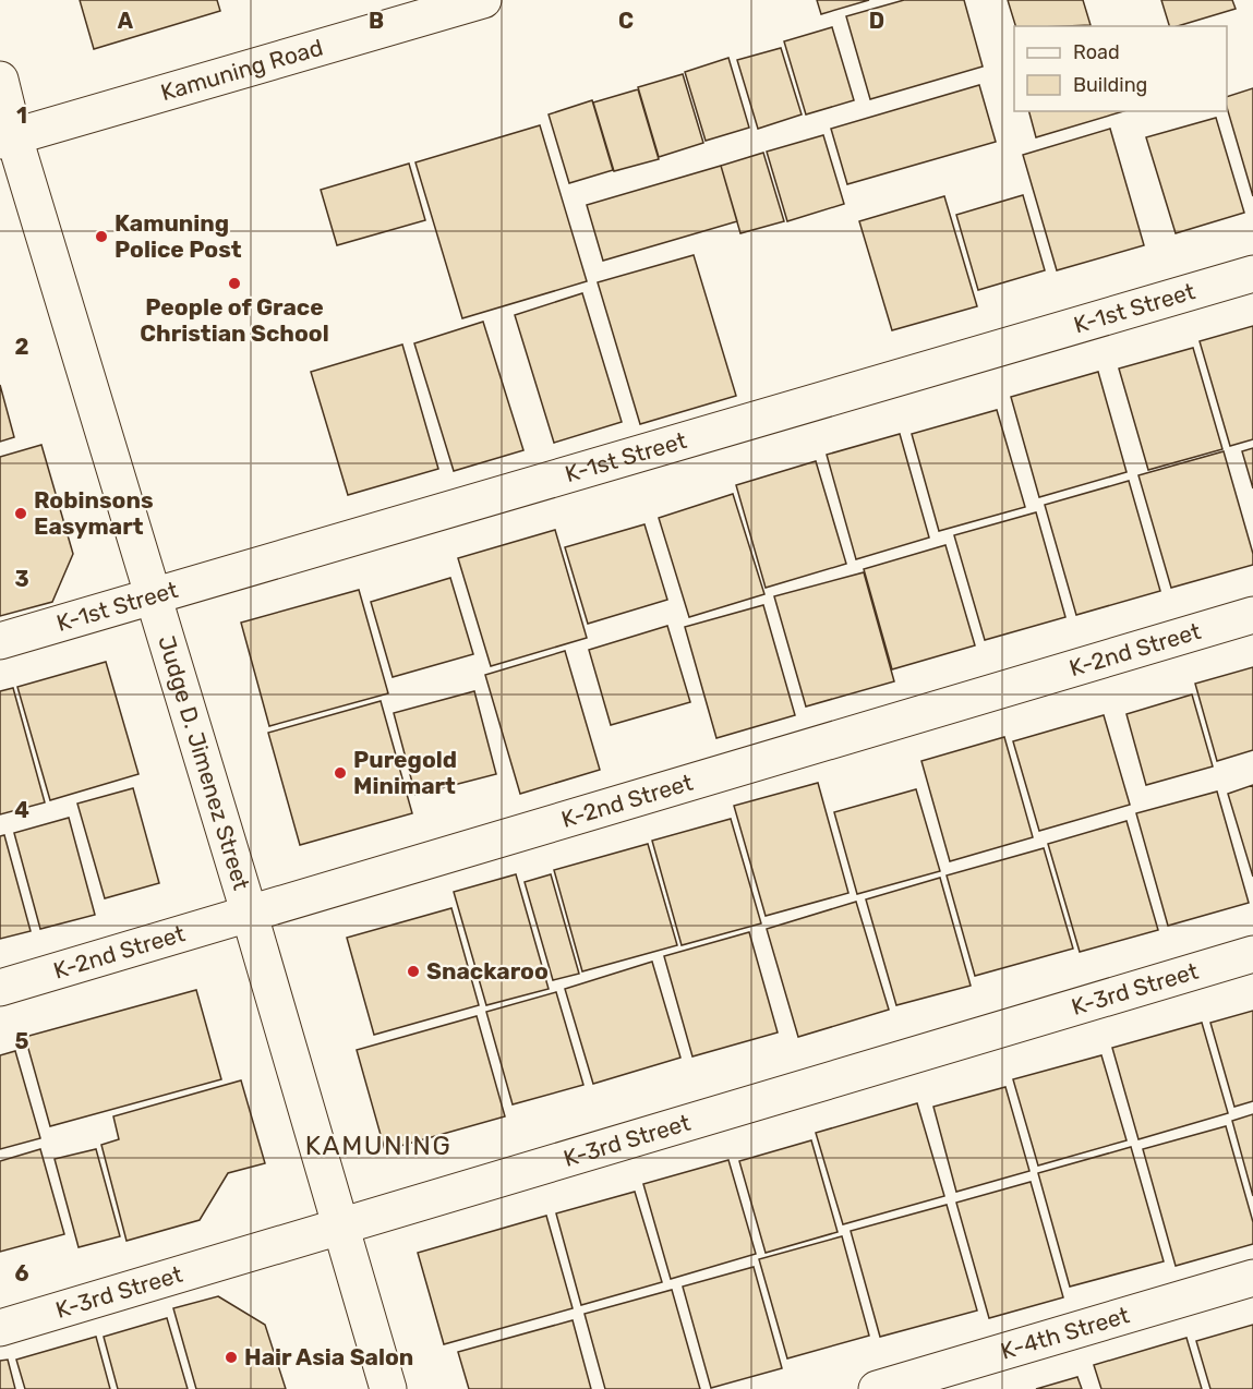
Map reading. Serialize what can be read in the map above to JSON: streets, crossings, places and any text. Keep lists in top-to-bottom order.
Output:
{
  "streets": {
    "street": [
      "Kamuning Road",
      "K-1st Street",
      "K-2nd Street",
      "Judge D. Jimenez Street",
      "K-3rd Street",
      "K-4th Street"
    ]
  },
  "crossings": [
    ["Kamuning Road", "Judge D. Jimenez Street"],
    ["K-1st Street", "Judge D. Jimenez Street"],
    ["K-2nd Street", "Judge D. Jimenez Street"],
    ["Judge D. Jimenez Street", "K-3rd Street"]
  ],
  "districts": ["KAMUNING"],
  "places": [
    "Kamuning Police Post",
    "People of Grace Christian School",
    "Robinsons Easymart",
    "Puregold Minimart",
    "Snackaroo",
    "Hair Asia Salon"
  ],
  "legend": ["Road", "Building"],
  "grid": {
    "columns": [
      "A",
      "B",
      "C",
      "D"
    ],
    "rows": [
      "1",
      "2",
      "3",
      "4",
      "5",
      "6"
    ]
  }
}
